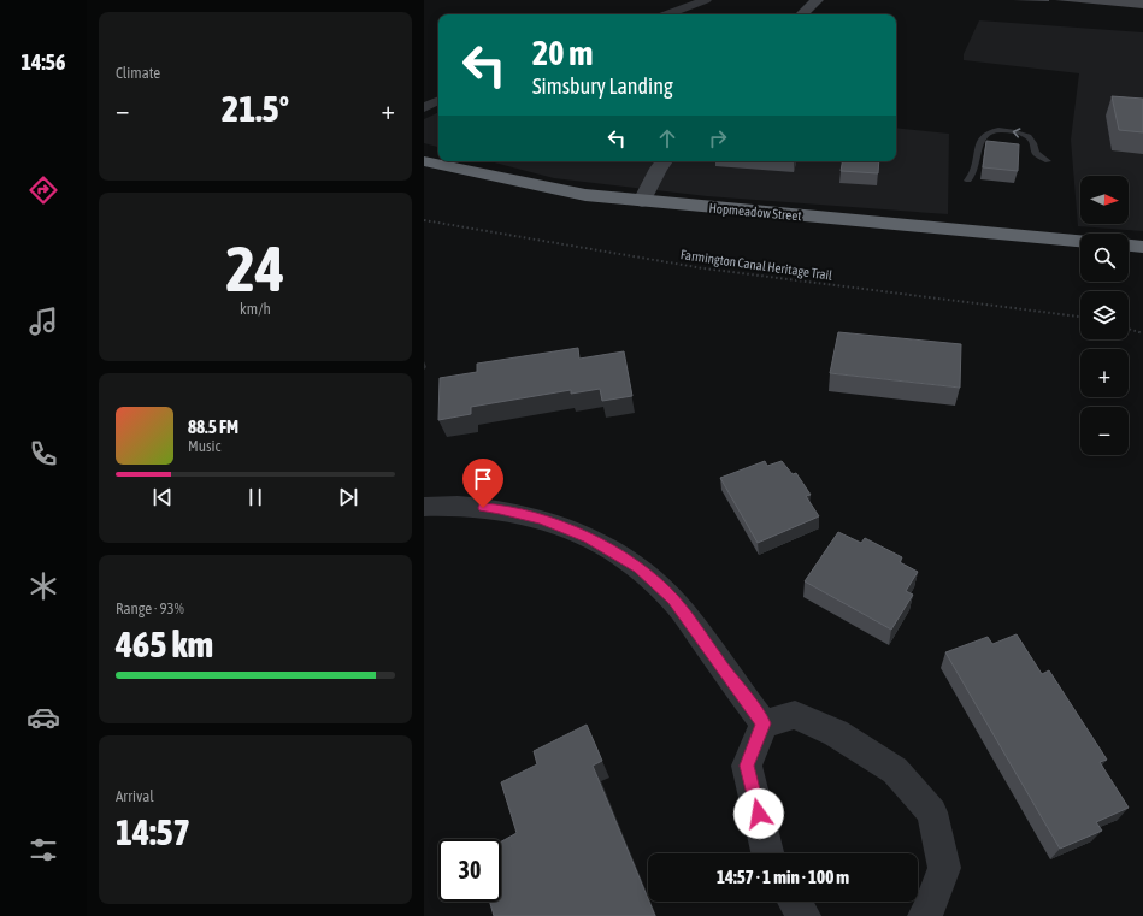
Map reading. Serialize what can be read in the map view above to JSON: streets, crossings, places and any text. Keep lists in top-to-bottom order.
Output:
{
  "streets": {
    "highway": ["Hopmeadow Street"],
    "path": ["Farmington Canal Heritage Trail"]
  },
  "north": "right",
  "page": {
    "tabs": "14:56",
    "tile": [
      "Climate",
      ["24", "km/h"],
      ["Range · 93%", "465 km"],
      ["Arrival", "14:57"]
    ],
    "turn": ["20 m", "Simsbury Landing"],
    "heat": ["−", "21.5°", "+"],
    "map_buttons": ["+", "−"],
    "song": ["88.5 FM", "Music"],
    "limit": "30",
    "trip": "14:57 · 1 min · 100 m"
  }
}
